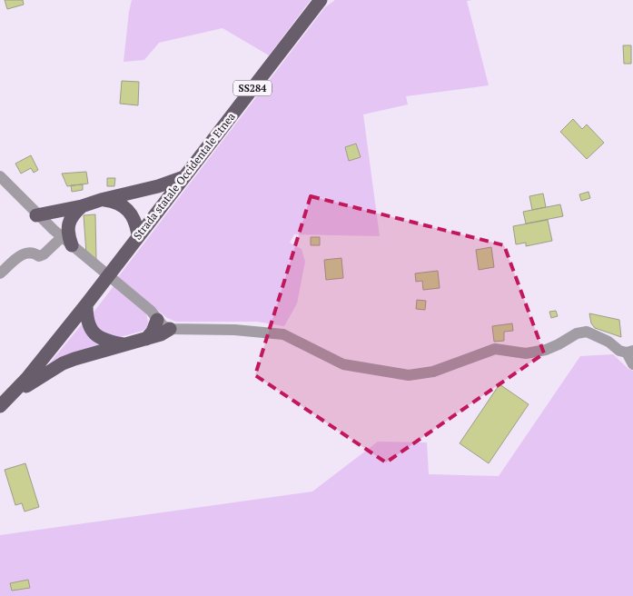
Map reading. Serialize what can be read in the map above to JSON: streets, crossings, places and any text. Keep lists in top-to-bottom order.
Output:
{
  "streets": {
    "main road": ["SS284", "Strada statale Occidentale Etnea"]
  }
}
